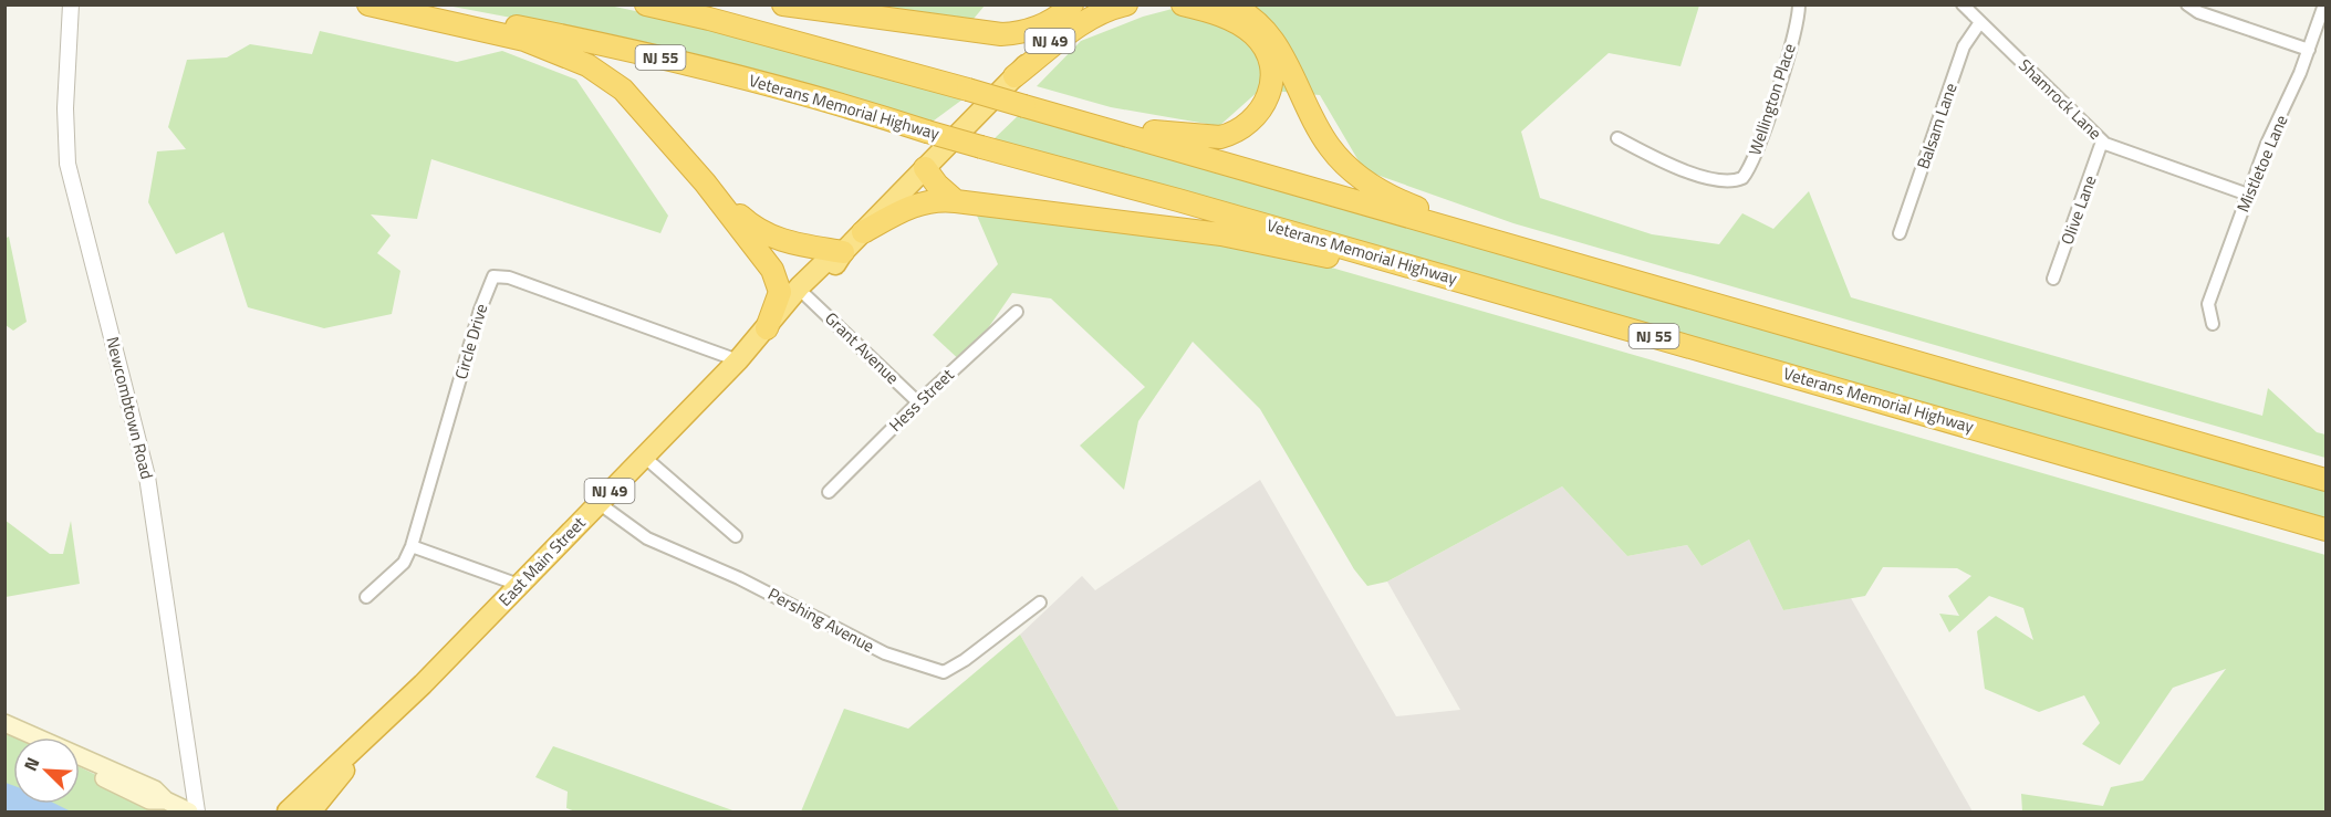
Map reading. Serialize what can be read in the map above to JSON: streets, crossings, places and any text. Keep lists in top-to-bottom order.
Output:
{
  "streets": {
    "highway": [
      "NJ 49",
      "NJ 55",
      "Veterans Memorial Highway",
      "East Main Street"
    ],
    "street": [
      "Wellington Place",
      "Shamrock Lane",
      "Balsam Lane",
      "Mistletoe Lane",
      "Olive Lane",
      "Circle Drive",
      "Grant Avenue",
      "Hess Street",
      "Newcombtown Road",
      "Pershing Avenue"
    ]
  },
  "crossings": [
    ["Shamrock Lane", "Balsam Lane"],
    ["Shamrock Lane", "Mistletoe Lane"],
    ["Shamrock Lane", "Olive Lane"],
    ["Circle Drive", "East Main Street"],
    ["Grant Avenue", "Hess Street"],
    ["Grant Avenue", "East Main Street"],
    ["East Main Street", "Pershing Avenue"]
  ],
  "north": "top left"
}
